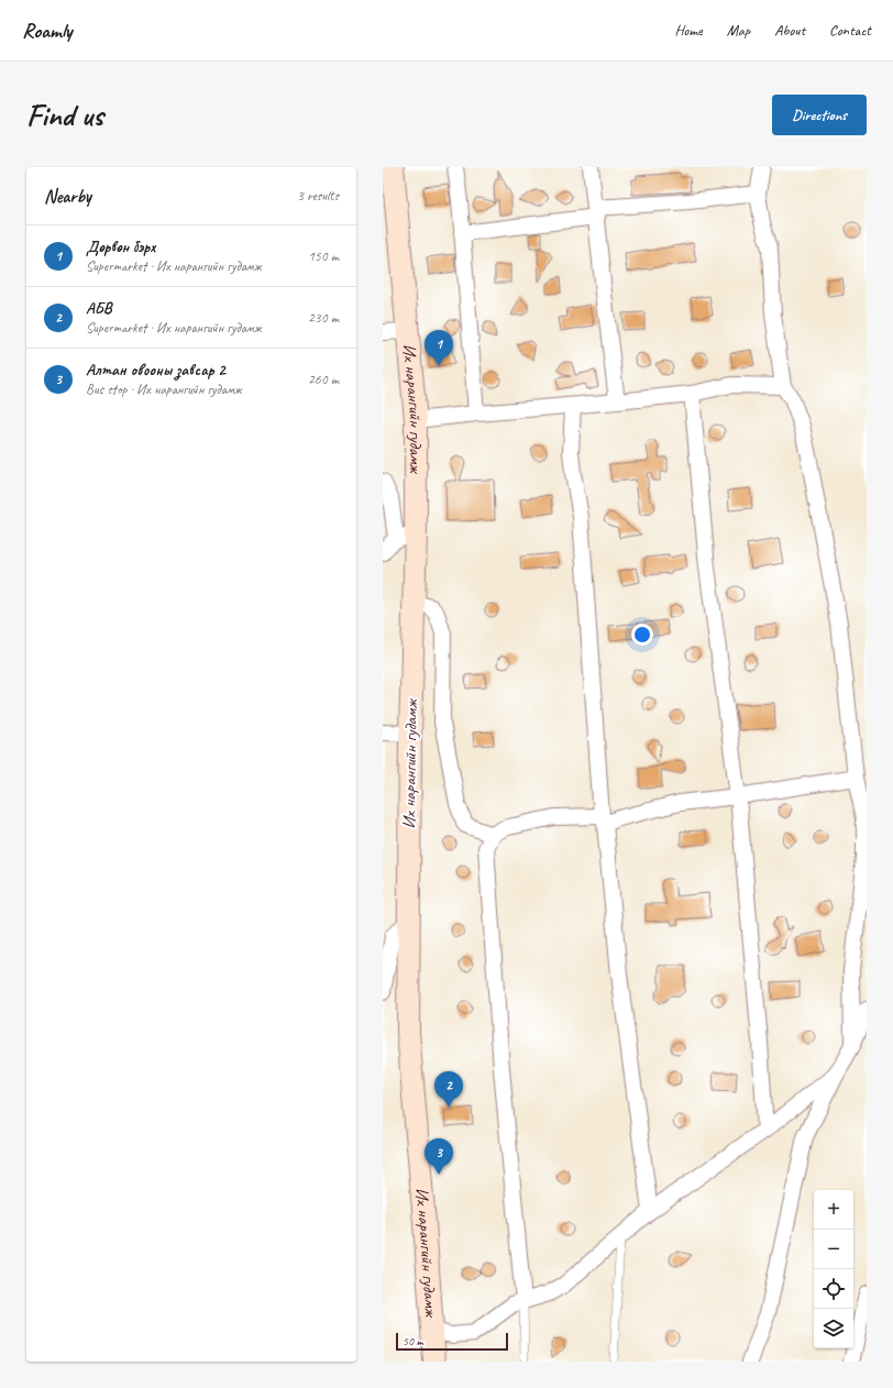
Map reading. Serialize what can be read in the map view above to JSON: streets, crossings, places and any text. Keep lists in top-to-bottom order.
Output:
{
  "streets": {
    "main road": ["Их нарангийн гудамж"]
  },
  "scale_bar": "50 m",
  "page": {
    "header": "Roamly",
    "nav": [
      "Home",
      "Map",
      "About",
      "Contact"
    ],
    "buttons": "Directions",
    "title": "Find us",
    "heading": ["Nearby", "3 results"],
    "list": [
      {
        "mark": "1",
        "name": "Дөрвөн бэрх",
        "note": "Supermarket · Их нарангийн гудамж",
        "value": "150 m"
      },
      {
        "mark": "2",
        "name": "АБВ",
        "note": "Supermarket · Их нарангийн гудамж",
        "value": "230 m"
      },
      {
        "mark": "3",
        "name": "Алтан овооны завсар 2",
        "note": "Bus stop · Их нарангийн гудамж",
        "value": "260 m"
      }
    ],
    "pins": ["1", "2", "3"],
    "map_buttons": ["+", "−"],
    "scale": "50 m"
  }
}
